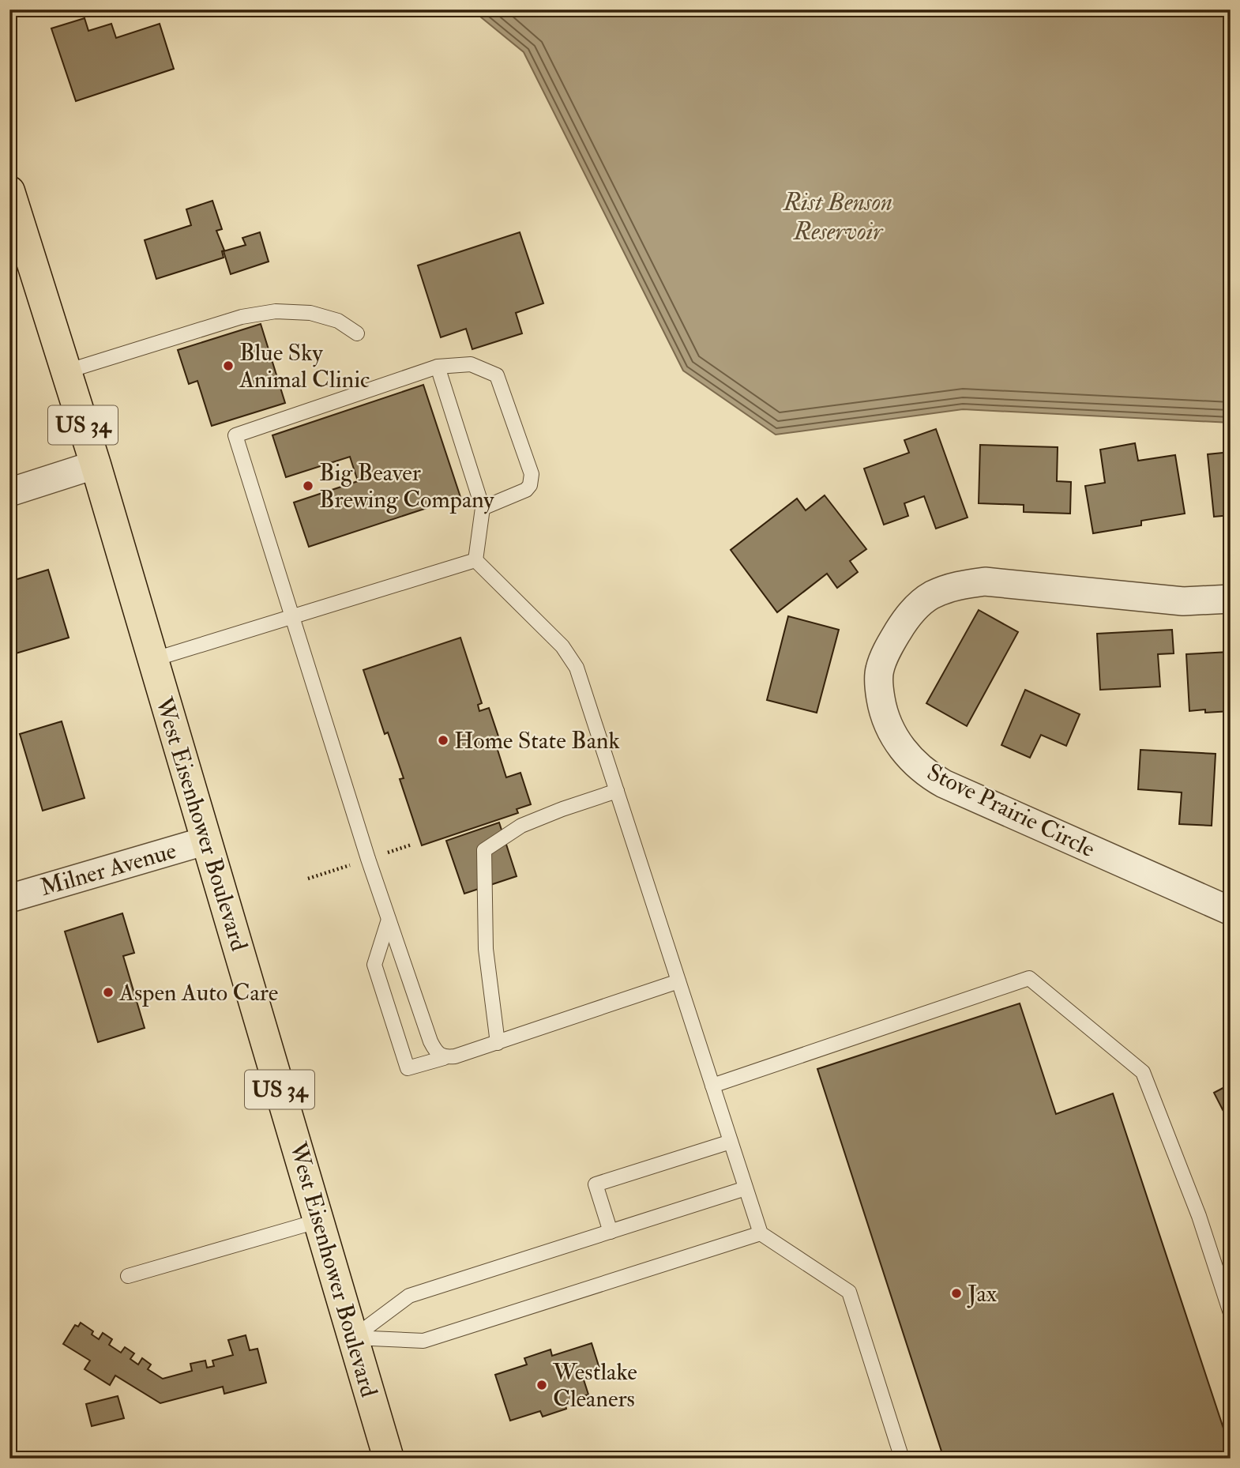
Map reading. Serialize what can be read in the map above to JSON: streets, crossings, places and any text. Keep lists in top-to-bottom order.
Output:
{
  "streets": {
    "highway": ["US 34", "West Eisenhower Boulevard"],
    "street": ["Stove Prairie Circle", "Milner Avenue"]
  },
  "crossings": [
    ["West Eisenhower Boulevard", "Milner Avenue"]
  ],
  "water": ["Rist Benson Reservoir"],
  "places": [
    "Blue Sky Animal Clinic",
    "Big Beaver Brewing Company",
    "Home State Bank",
    "Aspen Auto Care",
    "Jax",
    "Westlake Cleaners"
  ]
}
